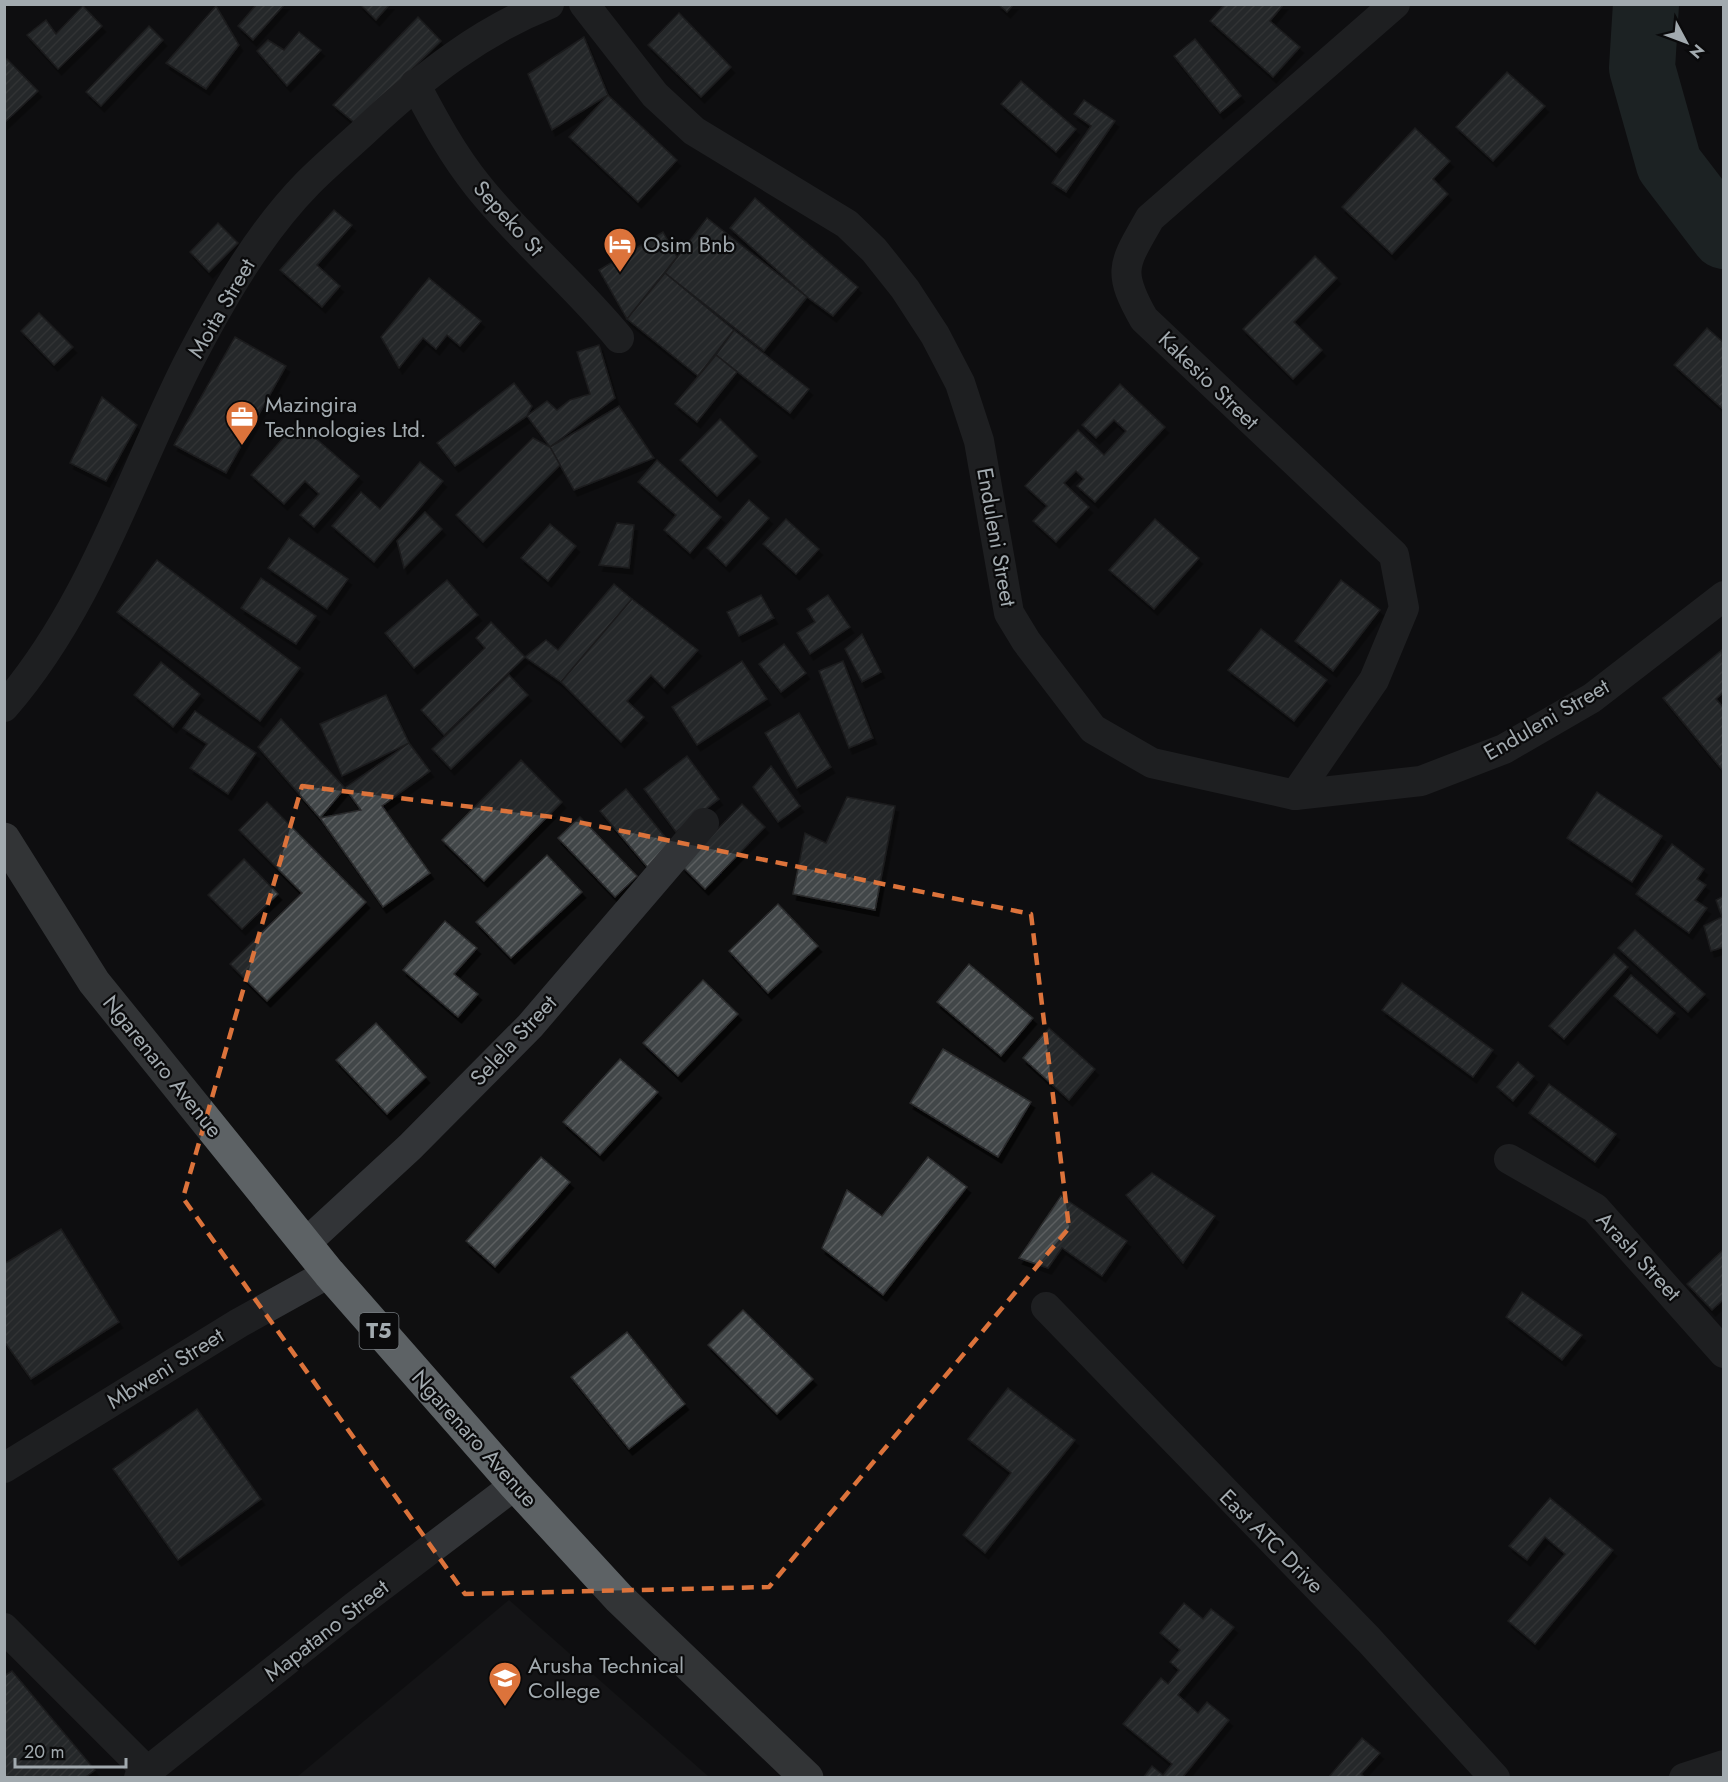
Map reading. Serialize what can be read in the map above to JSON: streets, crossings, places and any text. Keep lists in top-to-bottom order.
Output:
{
  "streets": {
    "highway": ["Ngarenaro Avenue", "T5"],
    "street": [
      "Sepeko St",
      "Moita Street",
      "Kakesio Street",
      "Enduleni Street",
      "Selela Street",
      "Arash Street",
      "Mbweni Street",
      "East ATC Drive",
      "Mapatano Street"
    ]
  },
  "crossings": [
    ["Sepeko St", "Moita Street"],
    ["Kakesio Street", "Enduleni Street"],
    ["Selela Street", "Ngarenaro Avenue"],
    ["Ngarenaro Avenue", "Mbweni Street"],
    ["Ngarenaro Avenue", "Mapatano Street"]
  ],
  "places": {
    "hotel": ["Osim Bnb"],
    "office": ["Mazingira Technologies Ltd."],
    "school or university": ["Arusha Technical College"]
  },
  "scale_bar": "20 m",
  "north": "bottom right"
}
